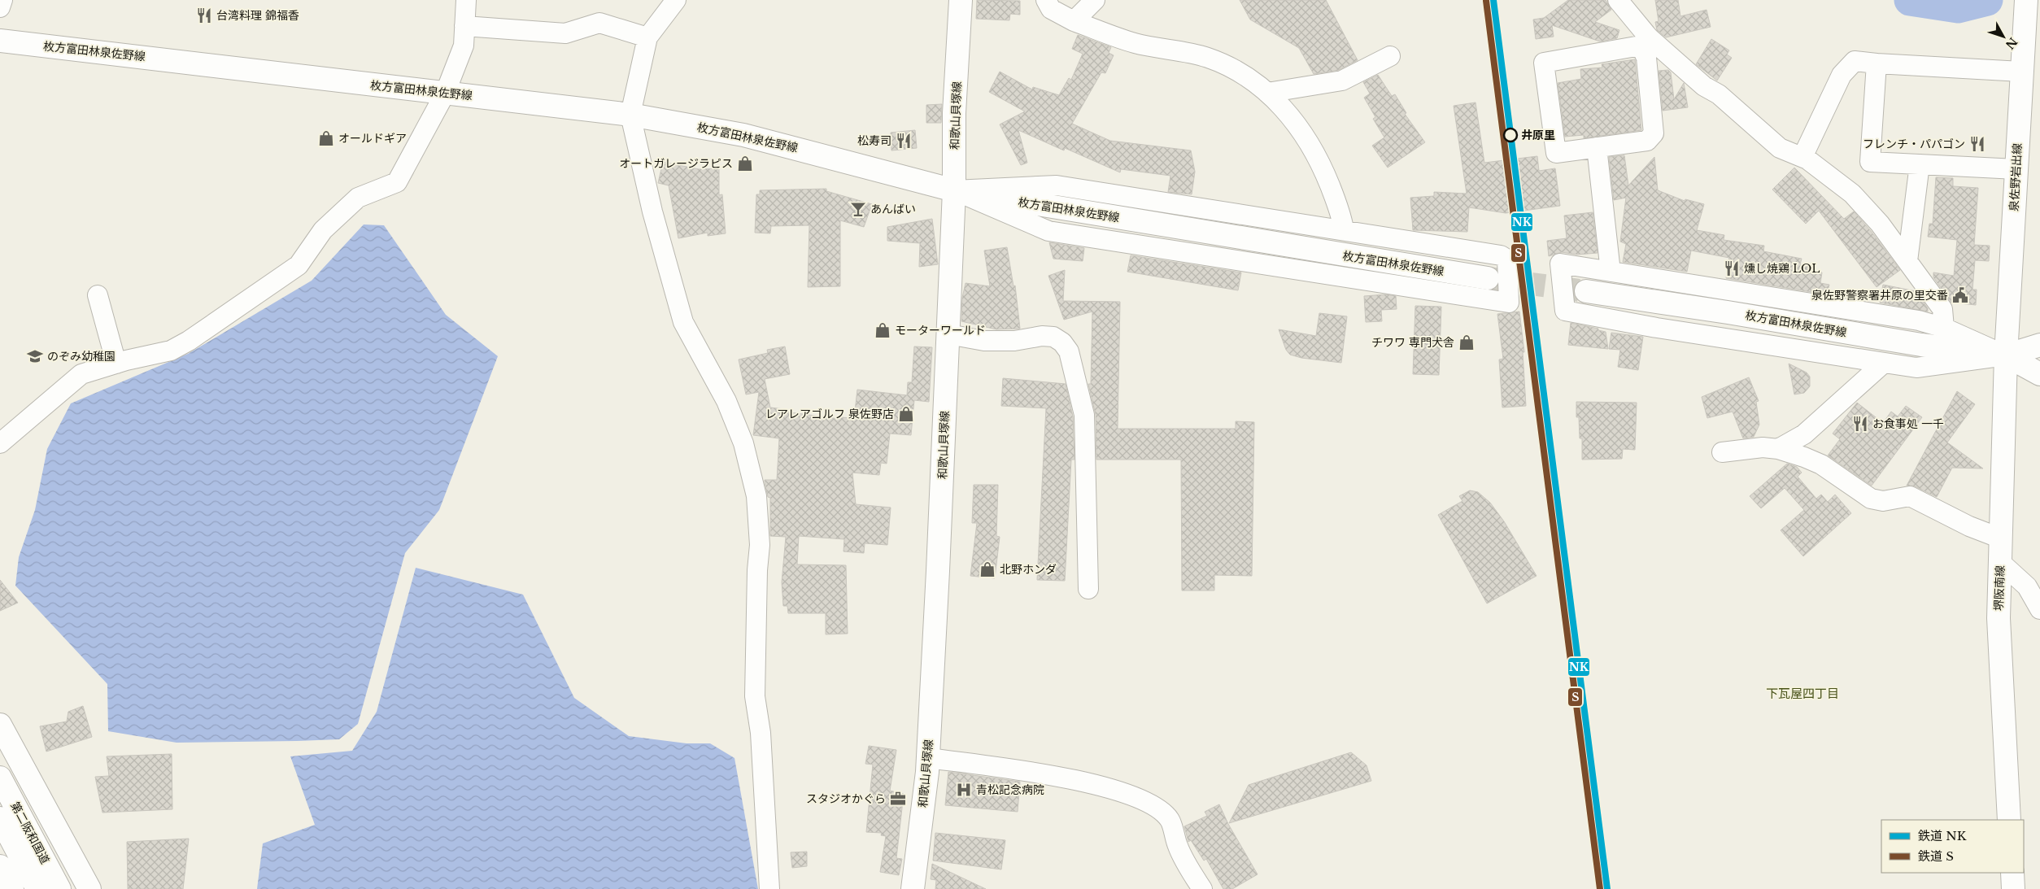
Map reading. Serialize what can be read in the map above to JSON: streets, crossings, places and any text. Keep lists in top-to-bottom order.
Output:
{
  "streets": {
    "main road": [
      "枚方富田林泉佐野線",
      "和歌山貝塚線",
      "泉佐野岩出線",
      "堺阪南線",
      "第二阪和国道"
    ]
  },
  "crossings": [
    ["枚方富田林泉佐野線", "和歌山貝塚線"],
    ["枚方富田林泉佐野線", "泉佐野岩出線"],
    ["枚方富田林泉佐野線", "堺阪南線"],
    ["泉佐野岩出線", "堺阪南線"]
  ],
  "districts": ["下瓦屋四丁目"],
  "places": {
    "restaurant": [
      "台湾料理 錦福香",
      "松寿司",
      "フレンチ・パパゴン",
      "燻し焼鶏 LOL",
      "お食事処 一千"
    ],
    "other": ["井原里"],
    "shop": [
      "オールドギア",
      "オートガレージラピス",
      "モーターワールド",
      "チワワ 専門犬舎",
      "レアレアゴルフ 泉佐野店",
      "北野ホンダ"
    ],
    "bar": ["あんばい"],
    "public building": ["泉佐野警察署井原の里交番"],
    "school or university": ["のぞみ幼稚園"],
    "hospital": ["青松記念病院"],
    "office": ["スタジオかぐら"]
  },
  "lines": ["rail line NK", "rail line S"],
  "legend": ["鉄道 NK", "鉄道 S"],
  "north": "bottom right"
}
